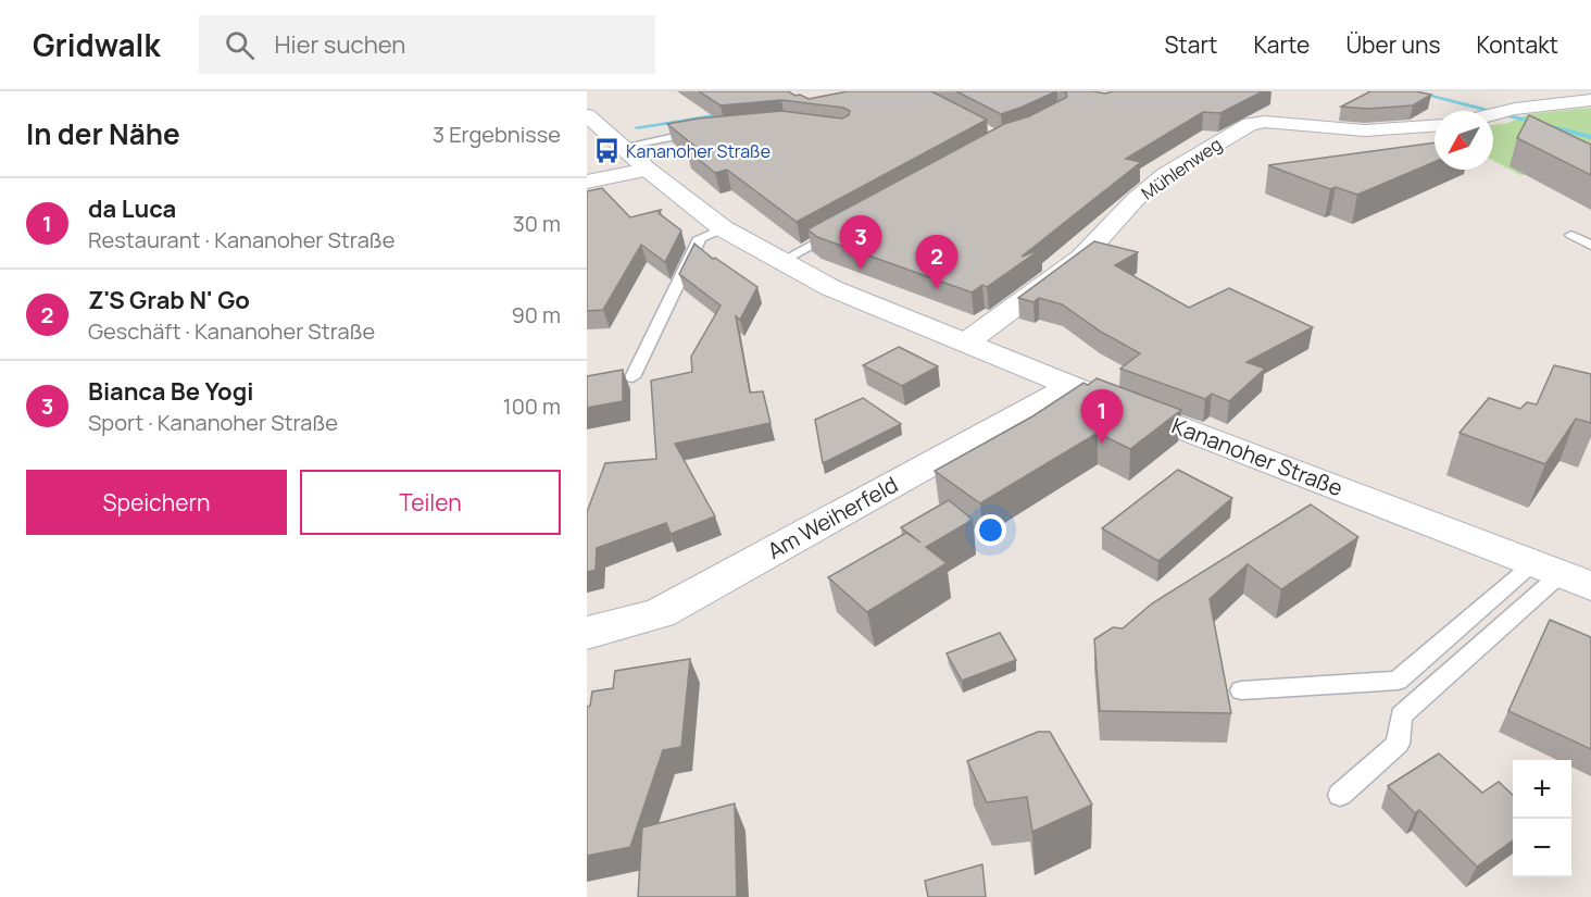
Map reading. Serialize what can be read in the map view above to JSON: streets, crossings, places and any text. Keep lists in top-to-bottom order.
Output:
{
  "streets": {
    "street": ["Mühlenweg", "Kananoher Straße", "Am Weiherfeld"]
  },
  "crossings": [
    ["Mühlenweg", "Kananoher Straße"],
    ["Kananoher Straße", "Am Weiherfeld"]
  ],
  "places": {
    "bus stop": ["Kananoher Straße"]
  },
  "north": "bottom left",
  "page": {
    "header": "Gridwalk",
    "search": "Hier suchen",
    "nav": [
      "Start",
      "Karte",
      "Über uns",
      "Kontakt"
    ],
    "heading": ["In der Nähe", "3 Ergebnisse"],
    "list": [
      {
        "mark": "1",
        "name": "da Luca",
        "note": "Restaurant · Kananoher Straße",
        "value": "30 m"
      },
      {
        "mark": "2",
        "name": "Z'S Grab N' Go",
        "note": "Geschäft · Kananoher Straße",
        "value": "90 m"
      },
      {
        "mark": "3",
        "name": "Bianca Be Yogi",
        "note": "Sport · Kananoher Straße",
        "value": "100 m"
      }
    ],
    "pins": ["3", "2", "1"],
    "buttons": ["Speichern", "Teilen"],
    "map_buttons": ["+", "−"]
  }
}
